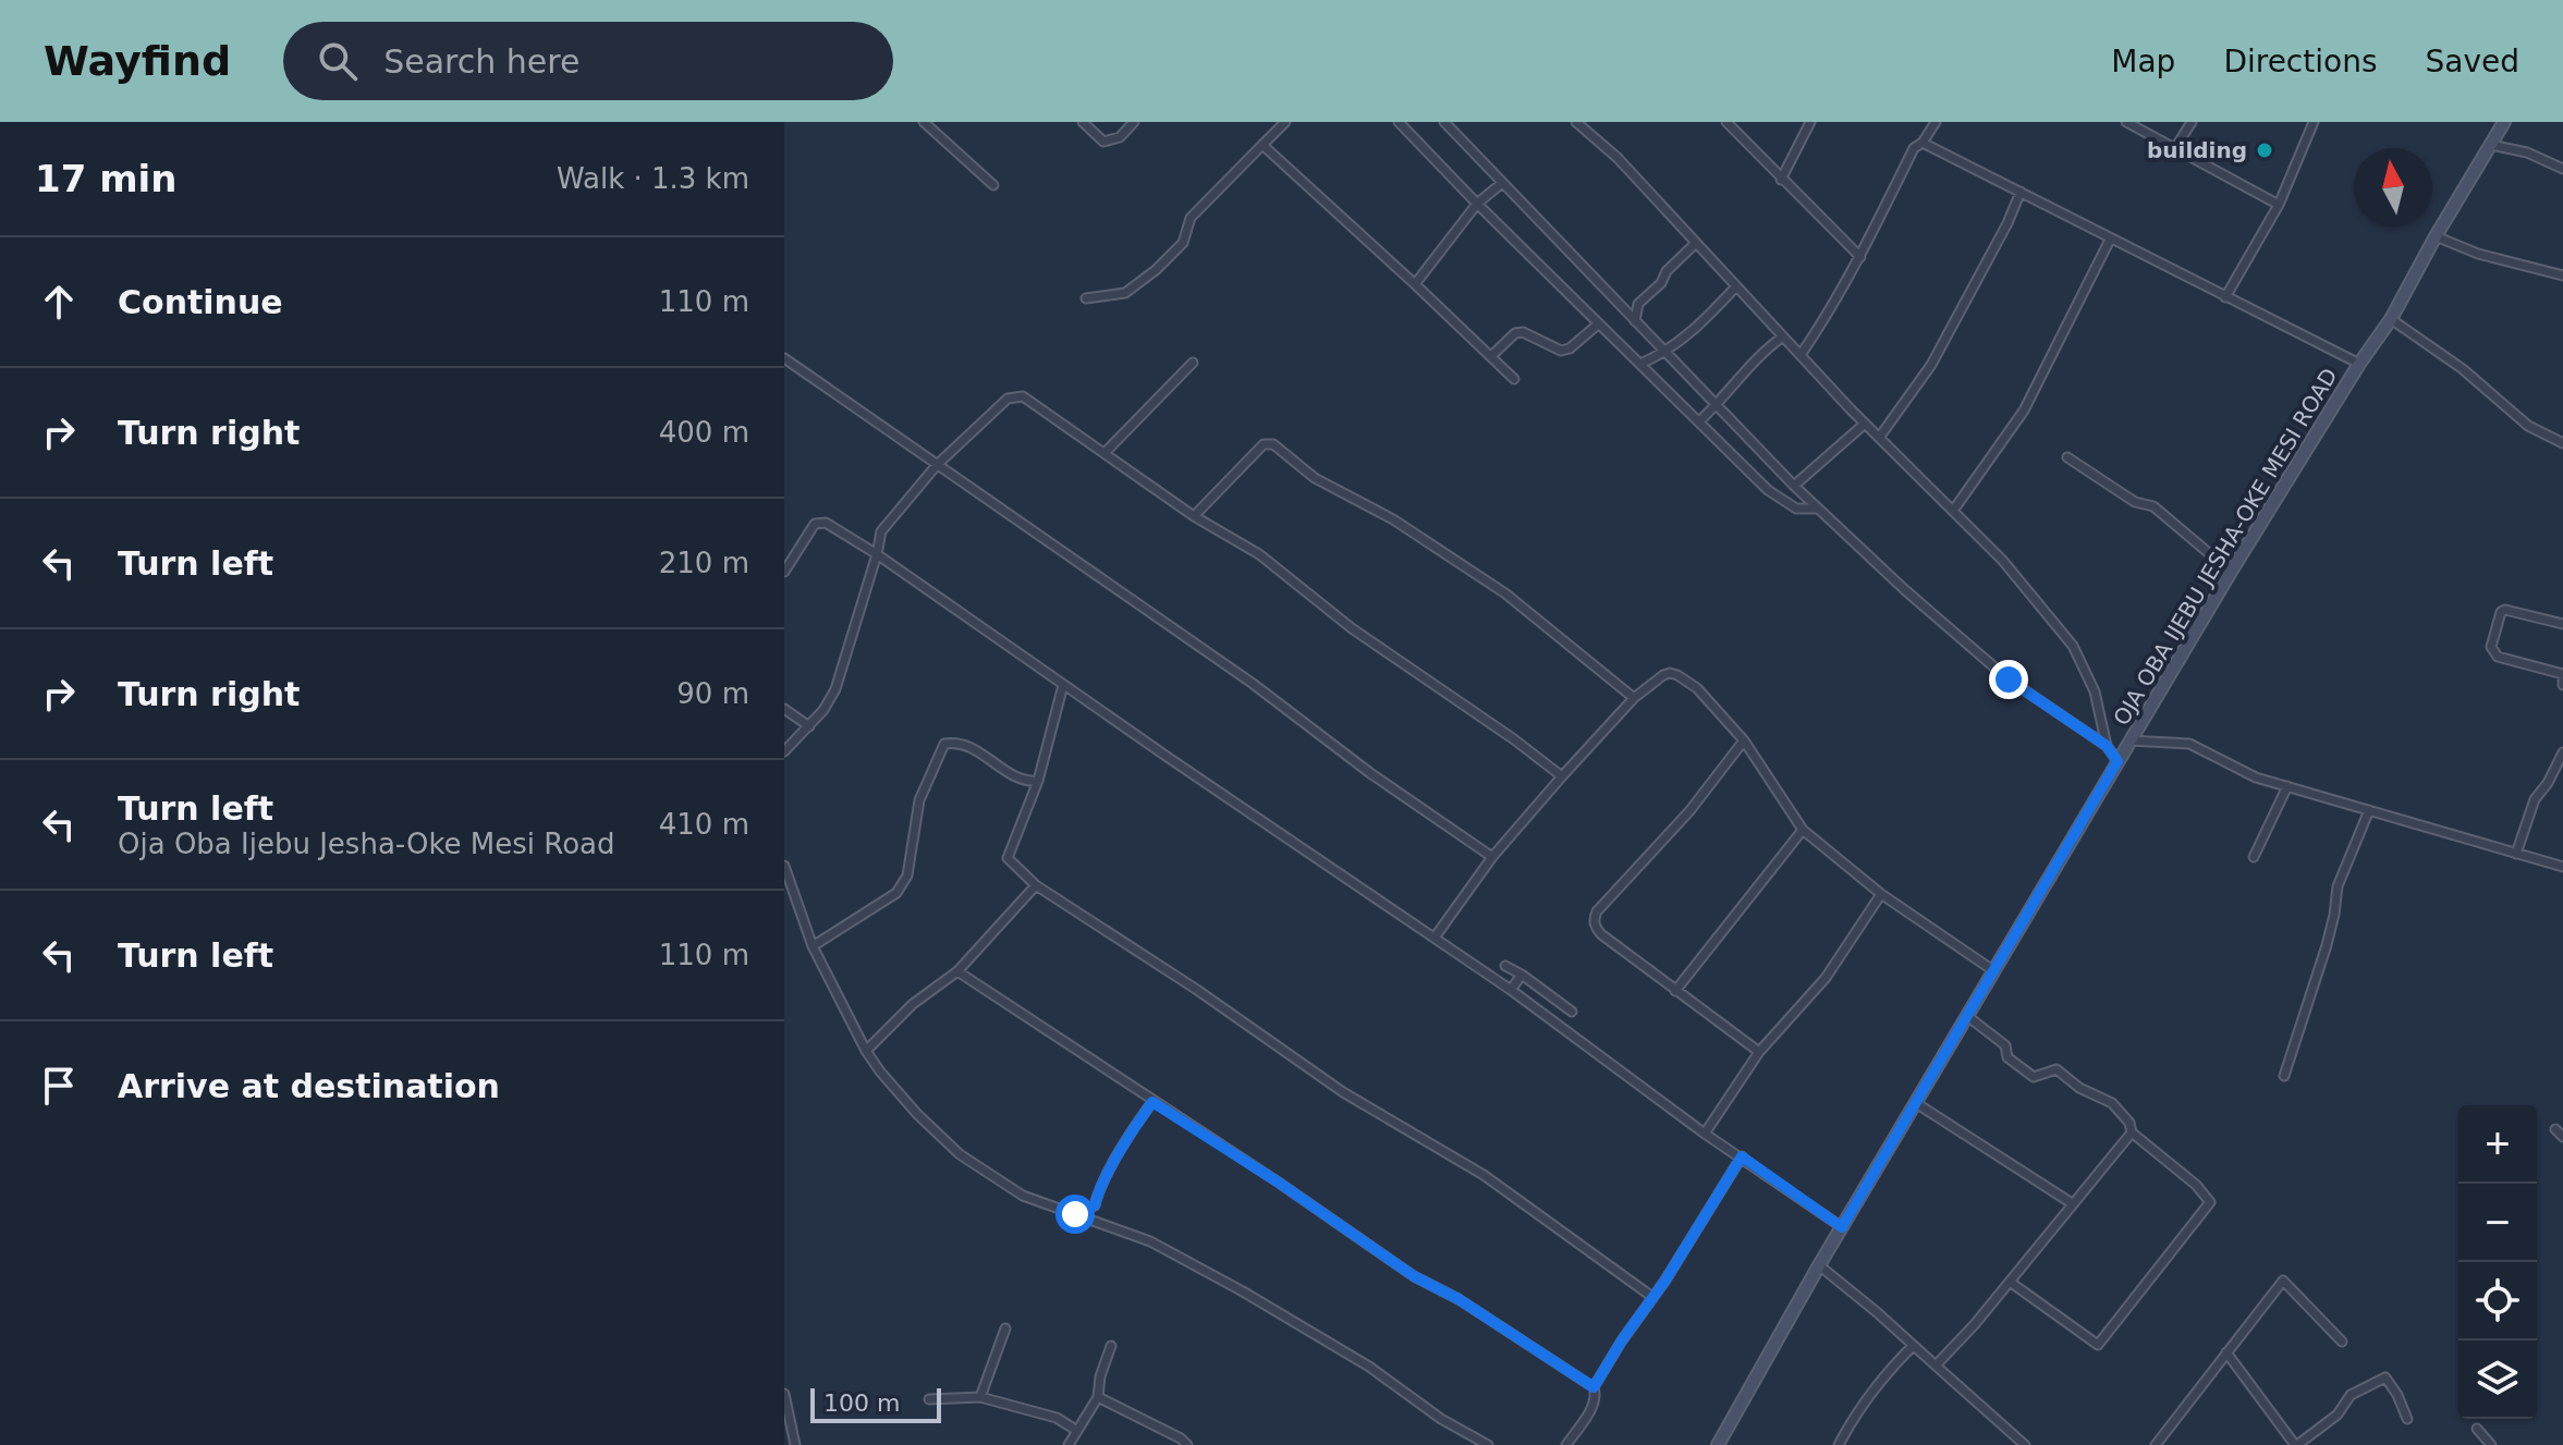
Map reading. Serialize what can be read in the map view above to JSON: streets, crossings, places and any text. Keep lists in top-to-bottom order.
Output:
{
  "streets": {
    "main road": ["OJA OBA IJEBU JESHA-OKE MESI ROAD"]
  },
  "places": ["building"],
  "scale_bar": "100 m",
  "north": "top",
  "page": {
    "header": "Wayfind",
    "search": "Search here",
    "nav": ["Map", "Directions", "Saved"],
    "heading": ["17 min", "Walk · 1.3 km"],
    "list": [
      ["Continue", "110 m"],
      ["Turn right", "400 m"],
      ["Turn left", "210 m"],
      ["Turn right", "90 m"],
      ["Turn left", "Oja Oba Ijebu Jesha-Oke Mesi Road", "410 m"],
      ["Turn left", "110 m"],
      "Arrive at destination"
    ],
    "map_buttons": ["+", "−"],
    "scale": "100 m"
  }
}
